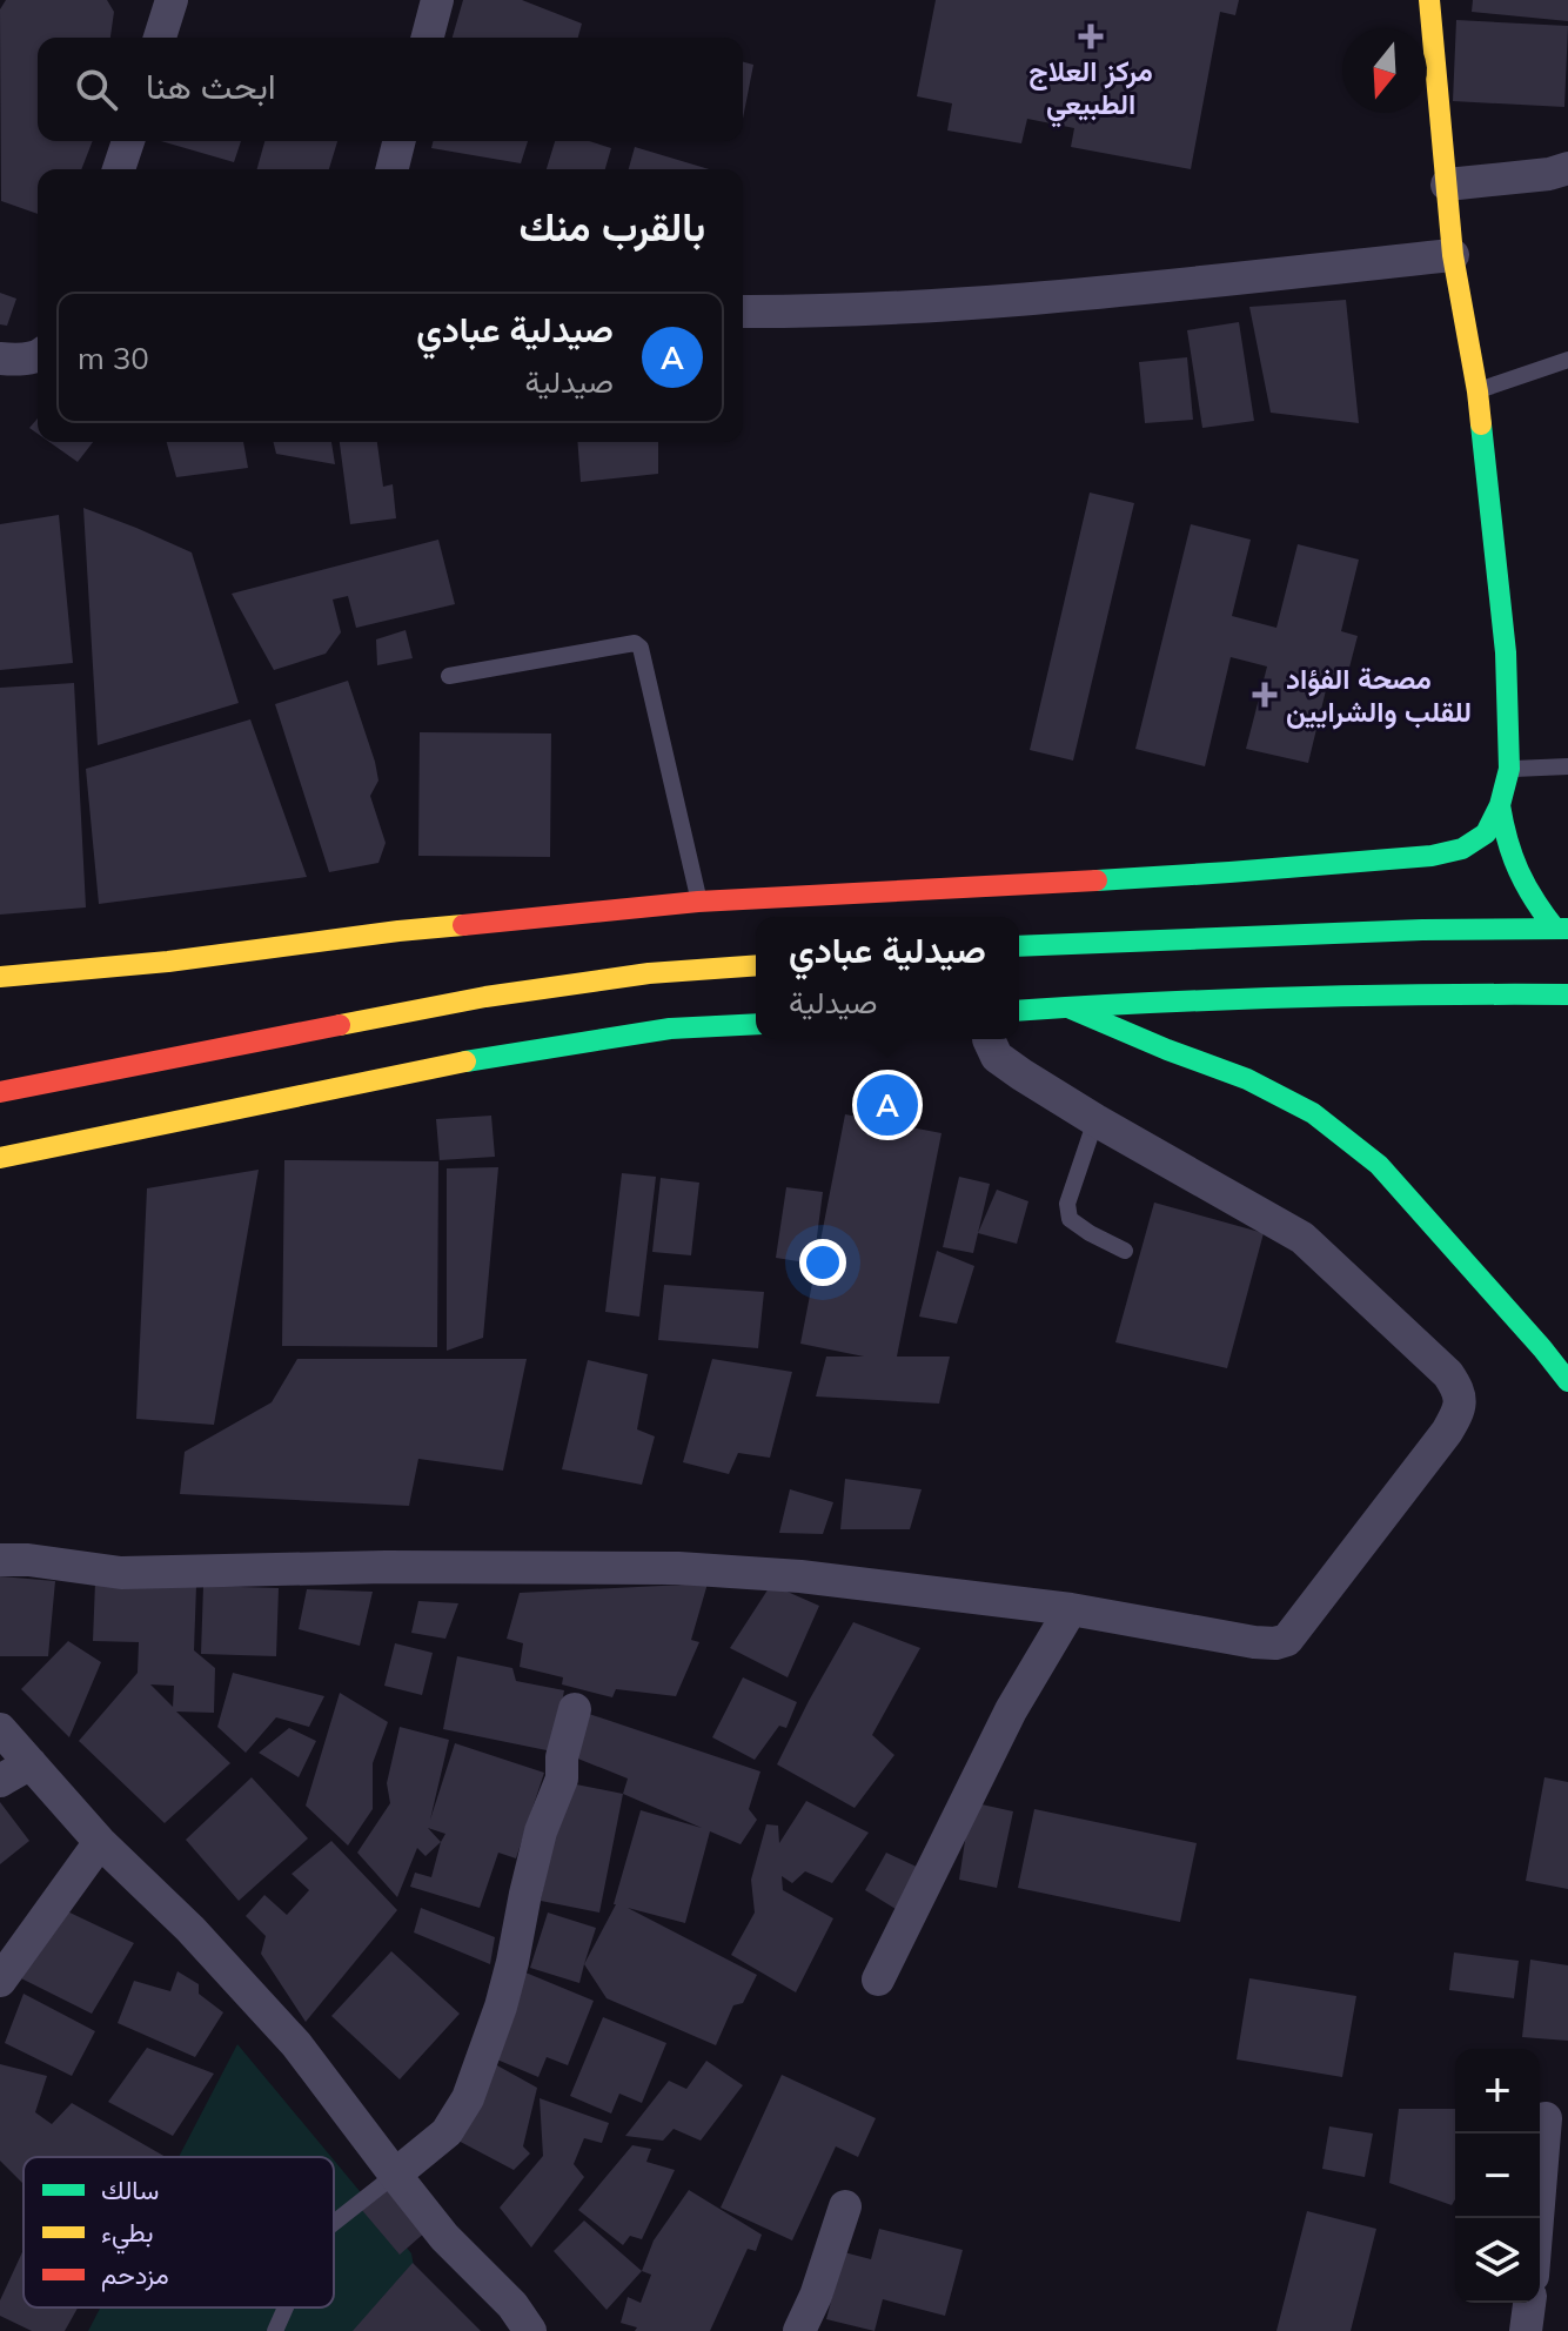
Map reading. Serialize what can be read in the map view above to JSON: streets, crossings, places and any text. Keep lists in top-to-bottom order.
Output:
{
  "places": {
    "health": ["مركز العلاج الطبيعي", "مصحة الفؤاد للقلب والشرايين"]
  },
  "legend": ["سالك", "بطيء", "مزدحم"],
  "north": "bottom",
  "page": {
    "search": "ابحث هنا",
    "heading": "بالقرب منك",
    "list": [
      {
        "mark": "A",
        "name": "صيدلية عبادي",
        "note": "صيدلية",
        "value": "30 m"
      }
    ],
    "popup": ["صيدلية عبادي", "صيدلية"],
    "pins": "A",
    "map_buttons": ["+", "−"]
  }
}
